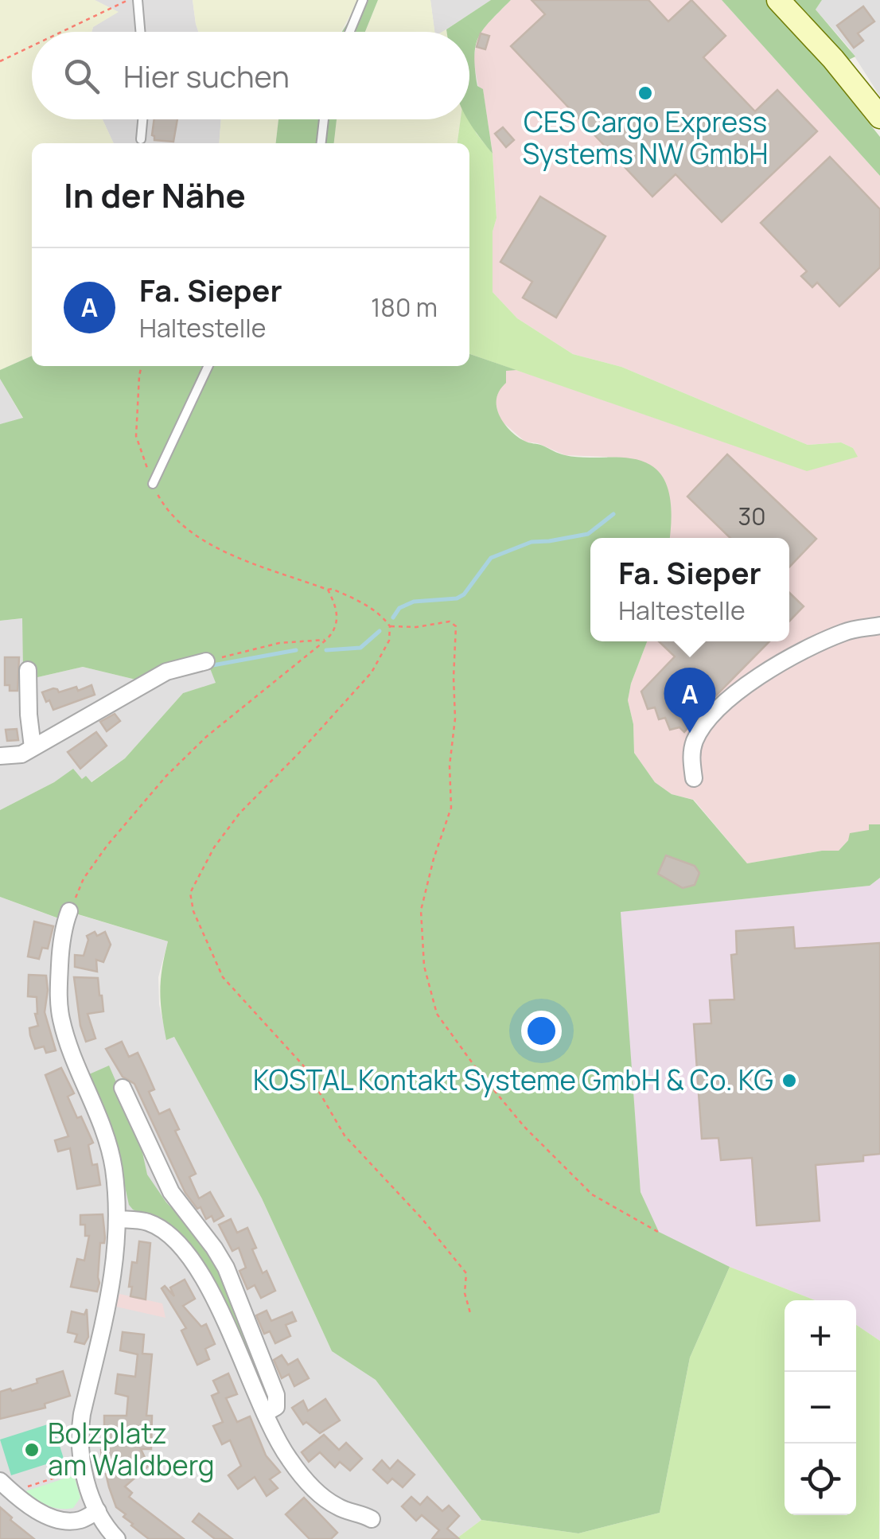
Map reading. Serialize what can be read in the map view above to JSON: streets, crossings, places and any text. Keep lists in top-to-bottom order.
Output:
{
  "places": ["CES Cargo Express Systems NW GmbH", "KOSTAL Kontakt Systeme GmbH & Co. KG", "Bolzplatz am Waldberg"],
  "house_numbers": ["30"],
  "page": {
    "search": "Hier suchen",
    "heading": "In der Nähe",
    "list": [
      {
        "mark": "A",
        "name": "Fa. Sieper",
        "note": "Haltestelle",
        "value": "180 m"
      }
    ],
    "popup": ["Fa. Sieper", "Haltestelle"],
    "pins": "A",
    "map_buttons": ["+", "−"]
  }
}
